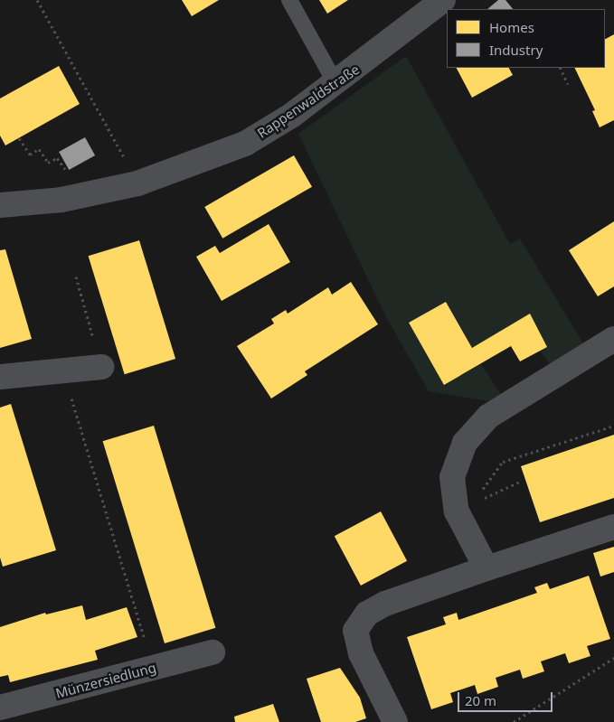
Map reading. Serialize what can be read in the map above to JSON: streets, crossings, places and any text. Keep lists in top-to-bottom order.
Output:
{
  "streets": {
    "street": ["Rappenwaldstraße", "Münzersiedlung"]
  },
  "legend": ["Homes", "Industry"],
  "scale_bar": "20 m"
}
